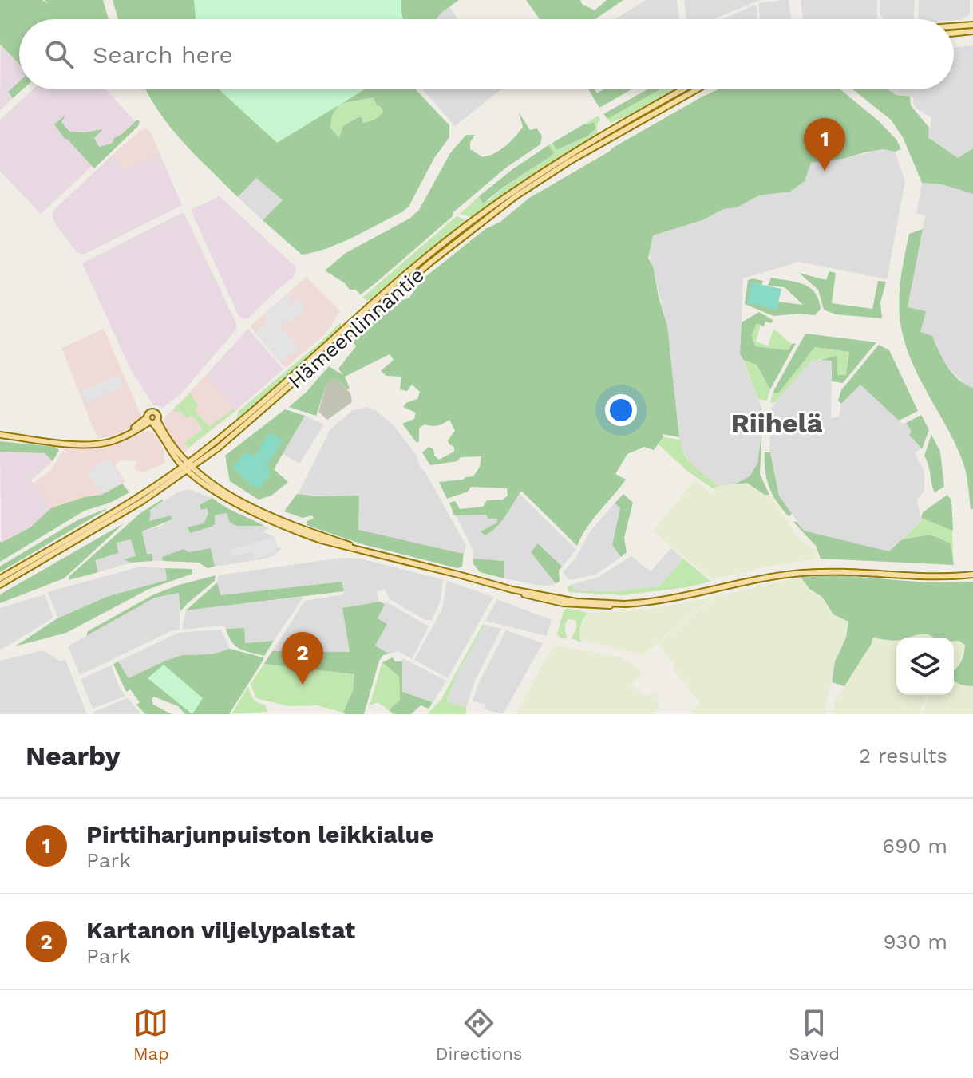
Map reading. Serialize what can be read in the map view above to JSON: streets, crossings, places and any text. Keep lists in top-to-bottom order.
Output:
{
  "streets": {
    "main road": ["Hämeenlinnantie"]
  },
  "districts": ["Riihelä"],
  "page": {
    "search": "Search here",
    "pins": ["1", "2"],
    "heading": ["Nearby", "2 results"],
    "list": [
      {
        "mark": "1",
        "name": "Pirttiharjunpuiston leikkialue",
        "note": "Park",
        "value": "690 m"
      },
      {
        "mark": "2",
        "name": "Kartanon viljelypalstat",
        "note": "Park",
        "value": "930 m"
      }
    ],
    "nav": ["Map", "Directions", "Saved"]
  }
}
